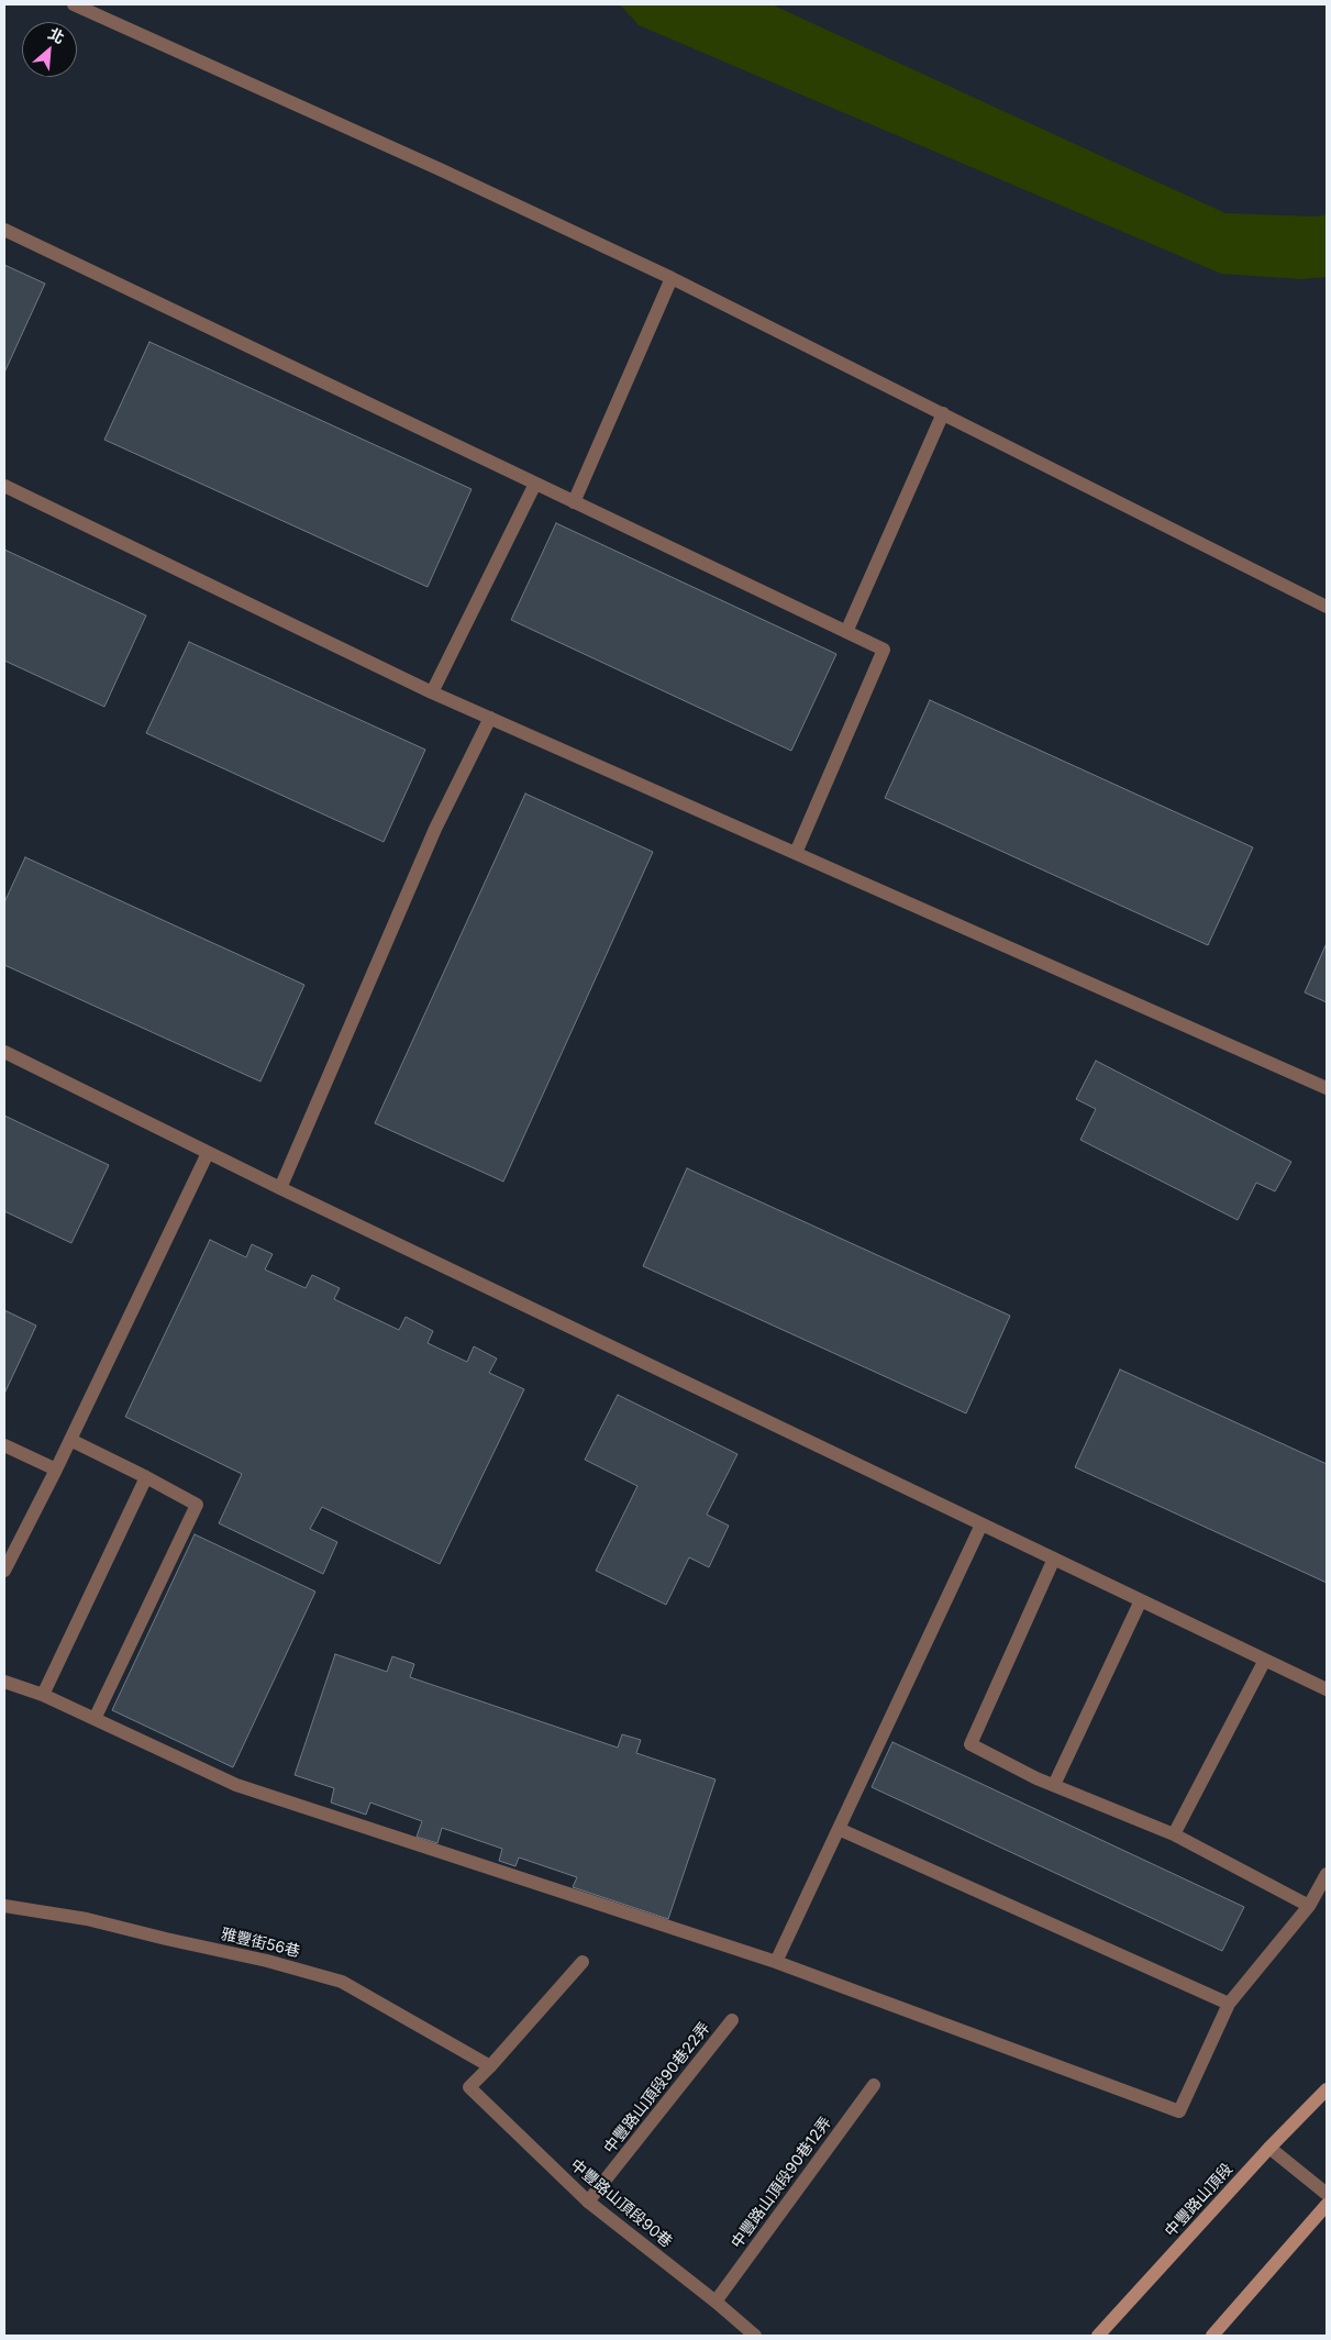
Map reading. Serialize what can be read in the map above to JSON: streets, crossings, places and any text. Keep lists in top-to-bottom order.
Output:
{
  "streets": {
    "main road": ["中豐路山頂段"],
    "street": [
      "雅豐街56巷",
      "中豐路山頂段90巷22弄",
      "中豐路山頂段90巷12弄",
      "中豐路山頂段90巷"
    ]
  },
  "crossings": [
    ["雅豐街56巷", "中豐路山頂段90巷"],
    ["中豐路山頂段90巷22弄", "中豐路山頂段90巷"],
    ["中豐路山頂段90巷12弄", "中豐路山頂段90巷"]
  ],
  "north": "top right"
}
